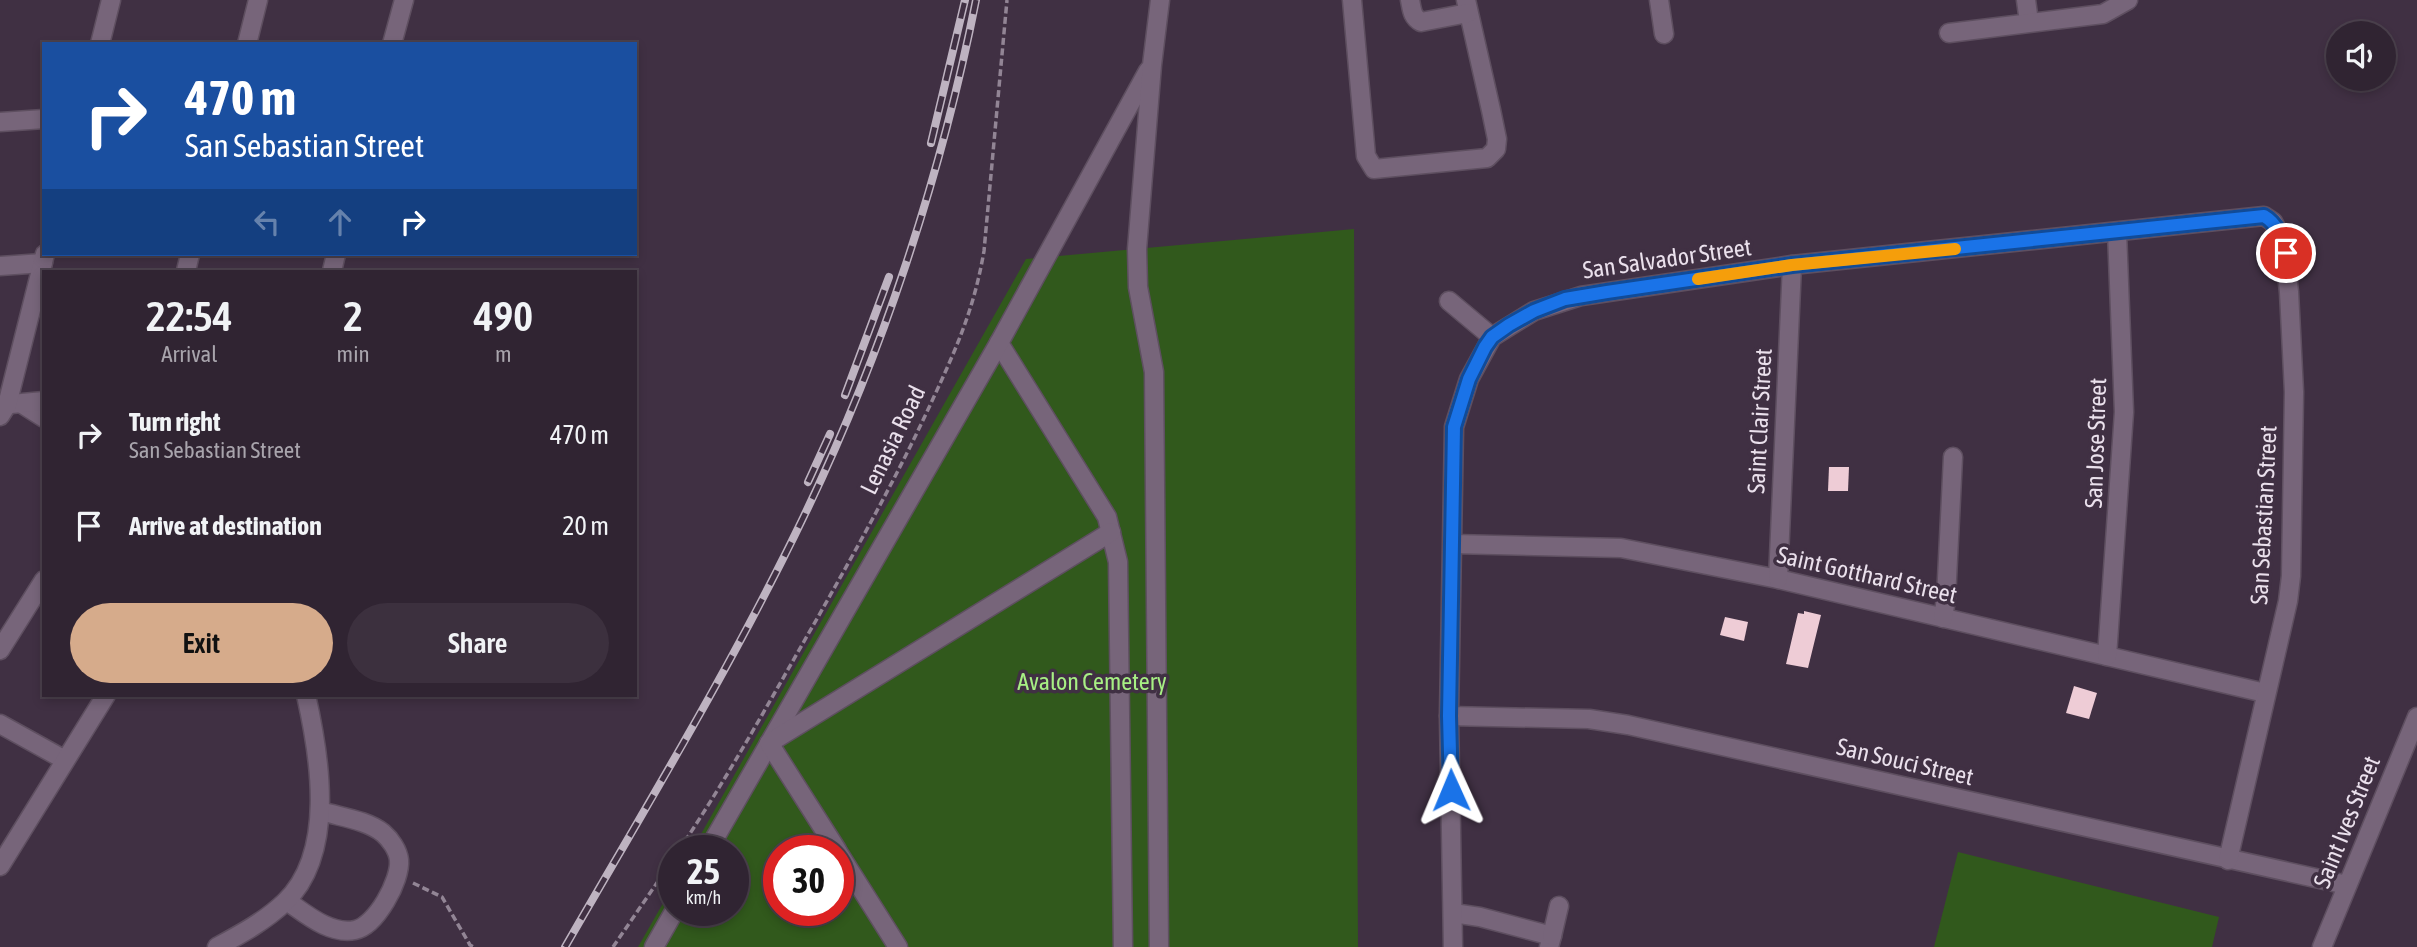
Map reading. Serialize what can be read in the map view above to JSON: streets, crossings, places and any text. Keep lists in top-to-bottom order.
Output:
{
  "streets": {
    "street": [
      "San Salvador Street",
      "Saint Clair Street",
      "San Jose Street",
      "San Sebastian Street",
      "Saint Gotthard Street",
      "San Souci Street",
      "Saint Ives Street"
    ],
    "path": ["Lenasia Road"]
  },
  "crossings": [
    ["San Salvador Street", "Saint Clair Street"],
    ["San Salvador Street", "San Jose Street"],
    ["San Salvador Street", "San Sebastian Street"],
    ["San Salvador Street", "Saint Gotthard Street"],
    ["San Salvador Street", "San Souci Street"],
    ["Saint Clair Street", "Saint Gotthard Street"],
    ["San Jose Street", "Saint Gotthard Street"],
    ["San Sebastian Street", "Saint Gotthard Street"],
    ["San Sebastian Street", "San Souci Street"],
    ["San Souci Street", "Saint Ives Street"]
  ],
  "parks": ["Avalon Cemetery"],
  "page": {
    "turn": ["470 m", "San Sebastian Street"],
    "eta": [
      "22:54",
      "Arrival",
      "2",
      "min",
      "490",
      "m"
    ],
    "list": [
      {
        "name": "Turn right",
        "note": "San Sebastian Street",
        "value": "470 m"
      },
      {
        "name": "Arrive at destination",
        "value": "20 m"
      }
    ],
    "buttons": ["Exit", "Share"],
    "speed": "25 km/h",
    "limit": "30"
  }
}
